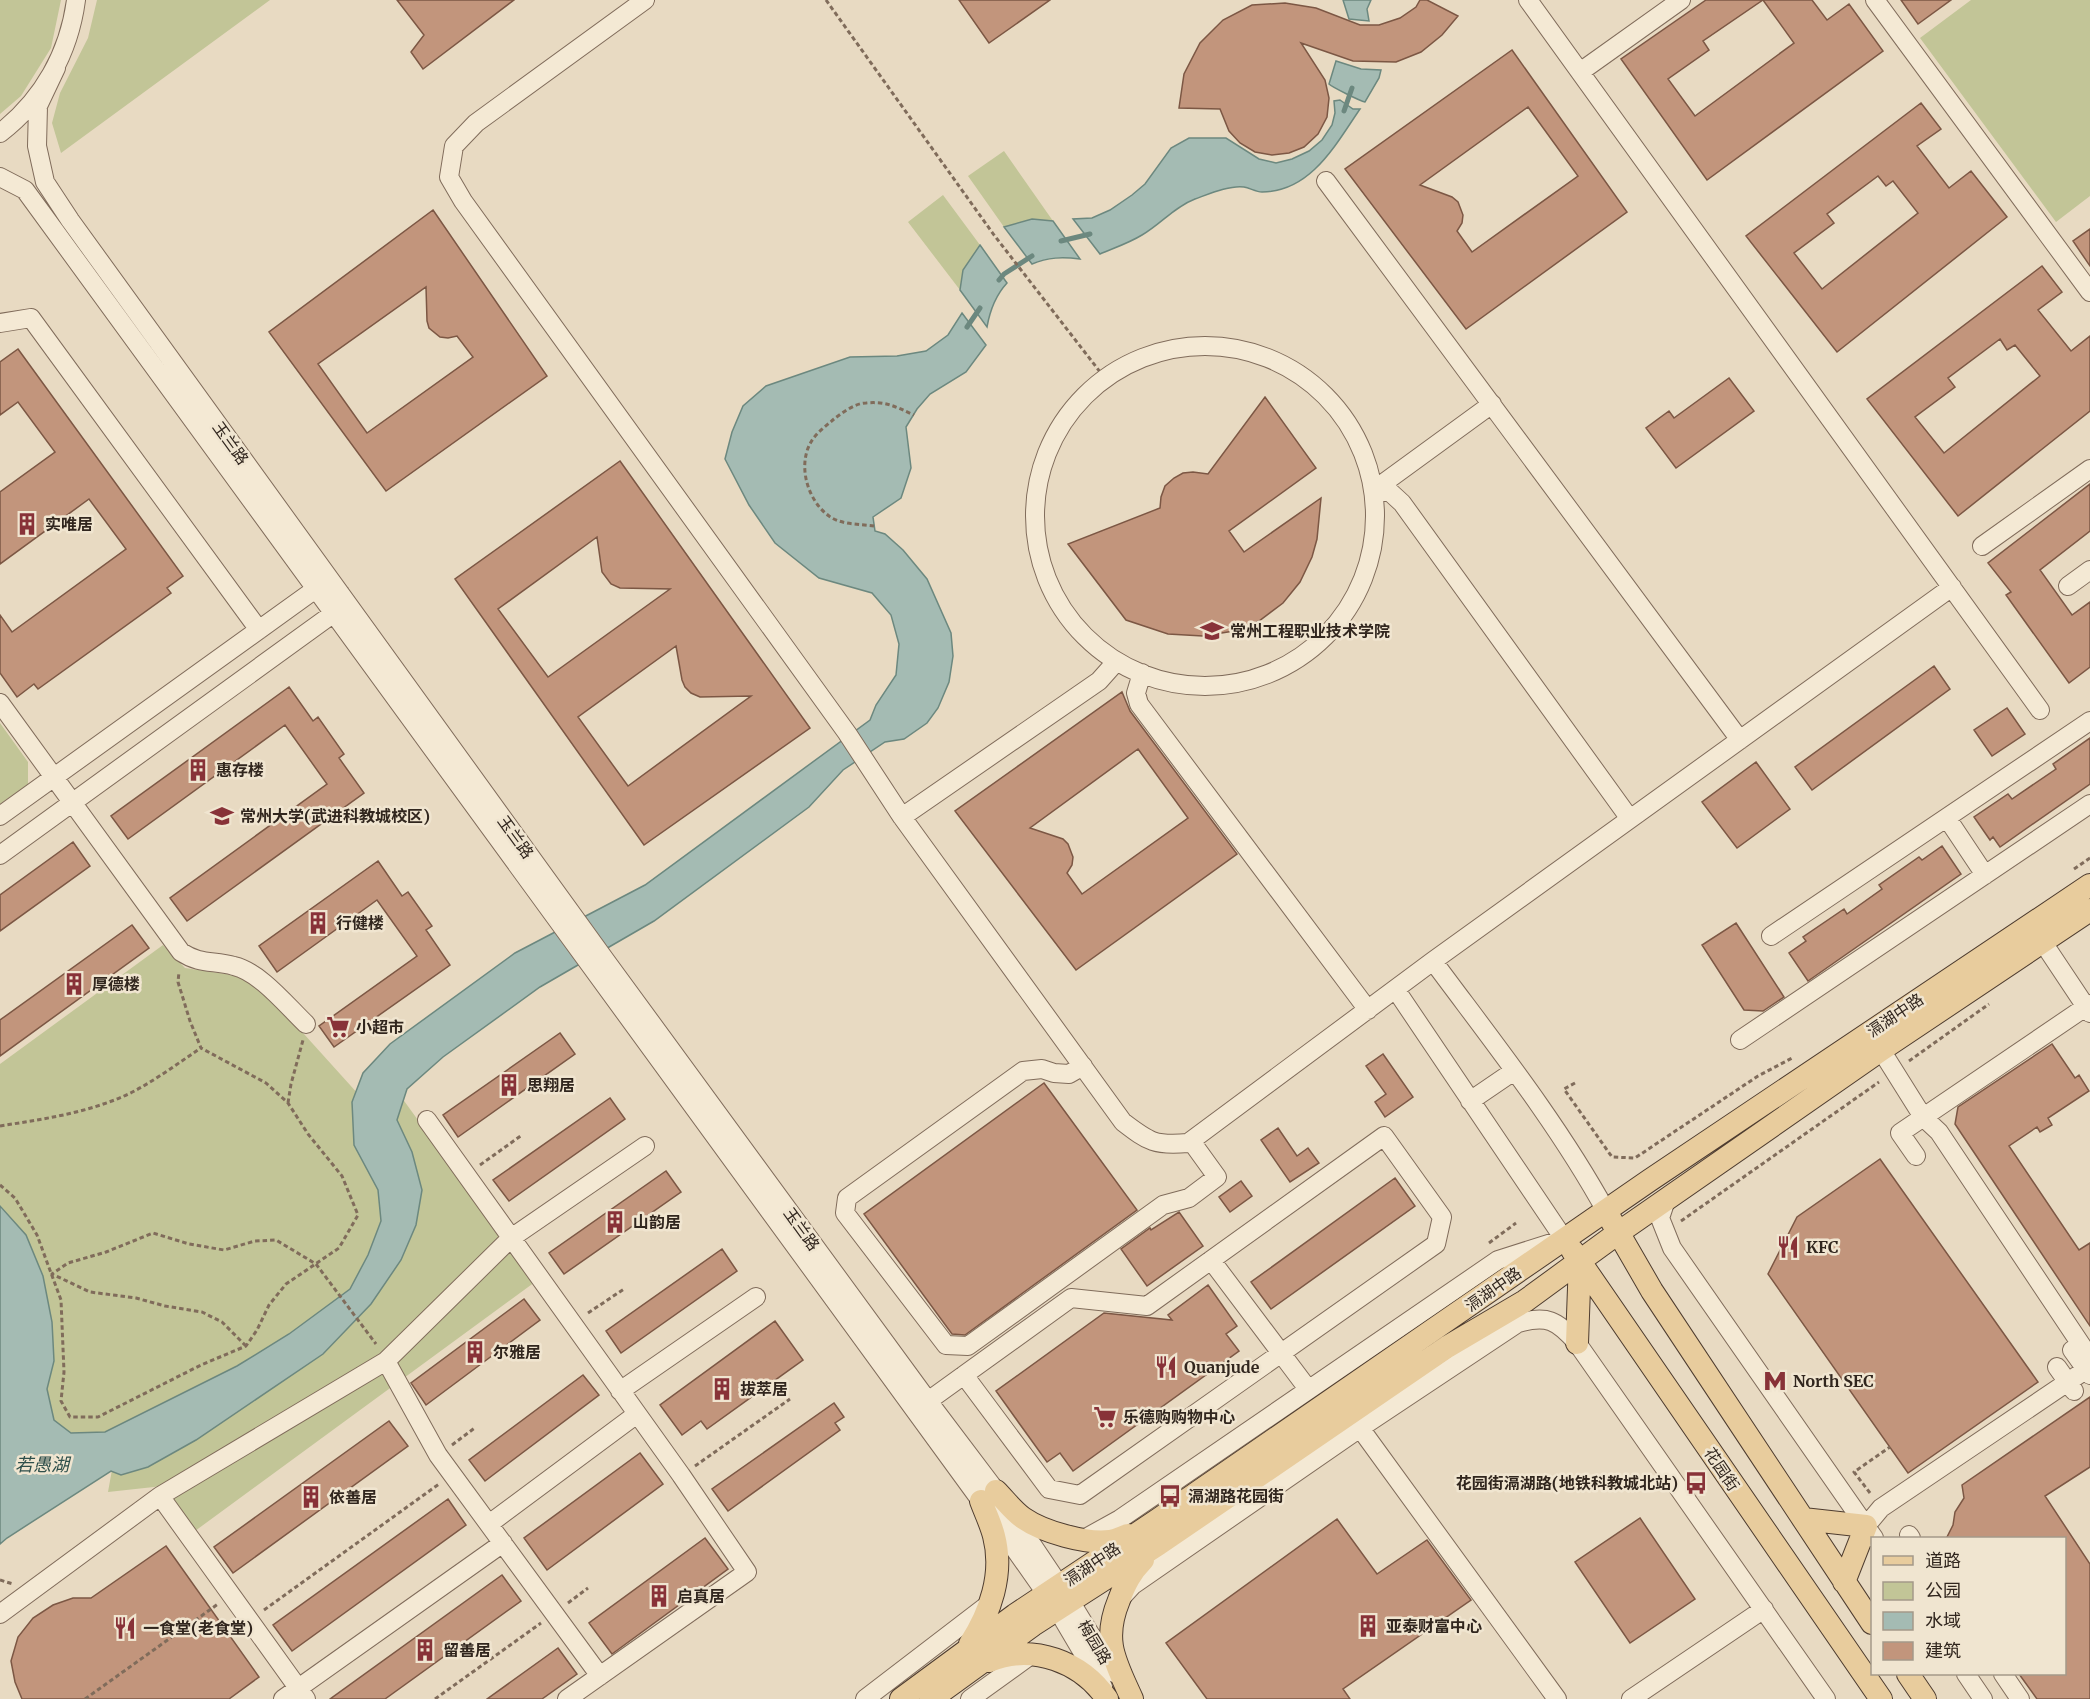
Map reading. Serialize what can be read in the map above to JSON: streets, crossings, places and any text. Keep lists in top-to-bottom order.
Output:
{
  "streets": {
    "main road": ["滆湖中路", "花园街"],
    "street": ["玉兰路", "梅园路"]
  },
  "crossings": [
    ["玉兰路", "滆湖中路"],
    ["玉兰路", "梅园路"],
    ["滆湖中路", "花园街"],
    ["滆湖中路", "梅园路"]
  ],
  "water": ["若愚湖"],
  "places": {
    "building": [
      "实唯居",
      "惠存楼",
      "行健楼",
      "厚德楼",
      "思翔居",
      "山韵居",
      "尔雅居",
      "拔萃居",
      "依善居",
      "启真居",
      "亚泰财富中心",
      "留善居"
    ],
    "school or university": ["常州工程职业技术学院", "常州大学(武进科教城校区)"],
    "supermarket": ["小超市", "乐德购购物中心"],
    "restaurant": ["KFC", "Quanjude", "一食堂(老食堂)"],
    "metro station": ["North SEC"],
    "bus stop": ["花园街滆湖路(地铁科教城北站)", "滆湖路花园街"]
  },
  "legend": [
    "道路",
    "公园",
    "水域",
    "建筑"
  ]
}
